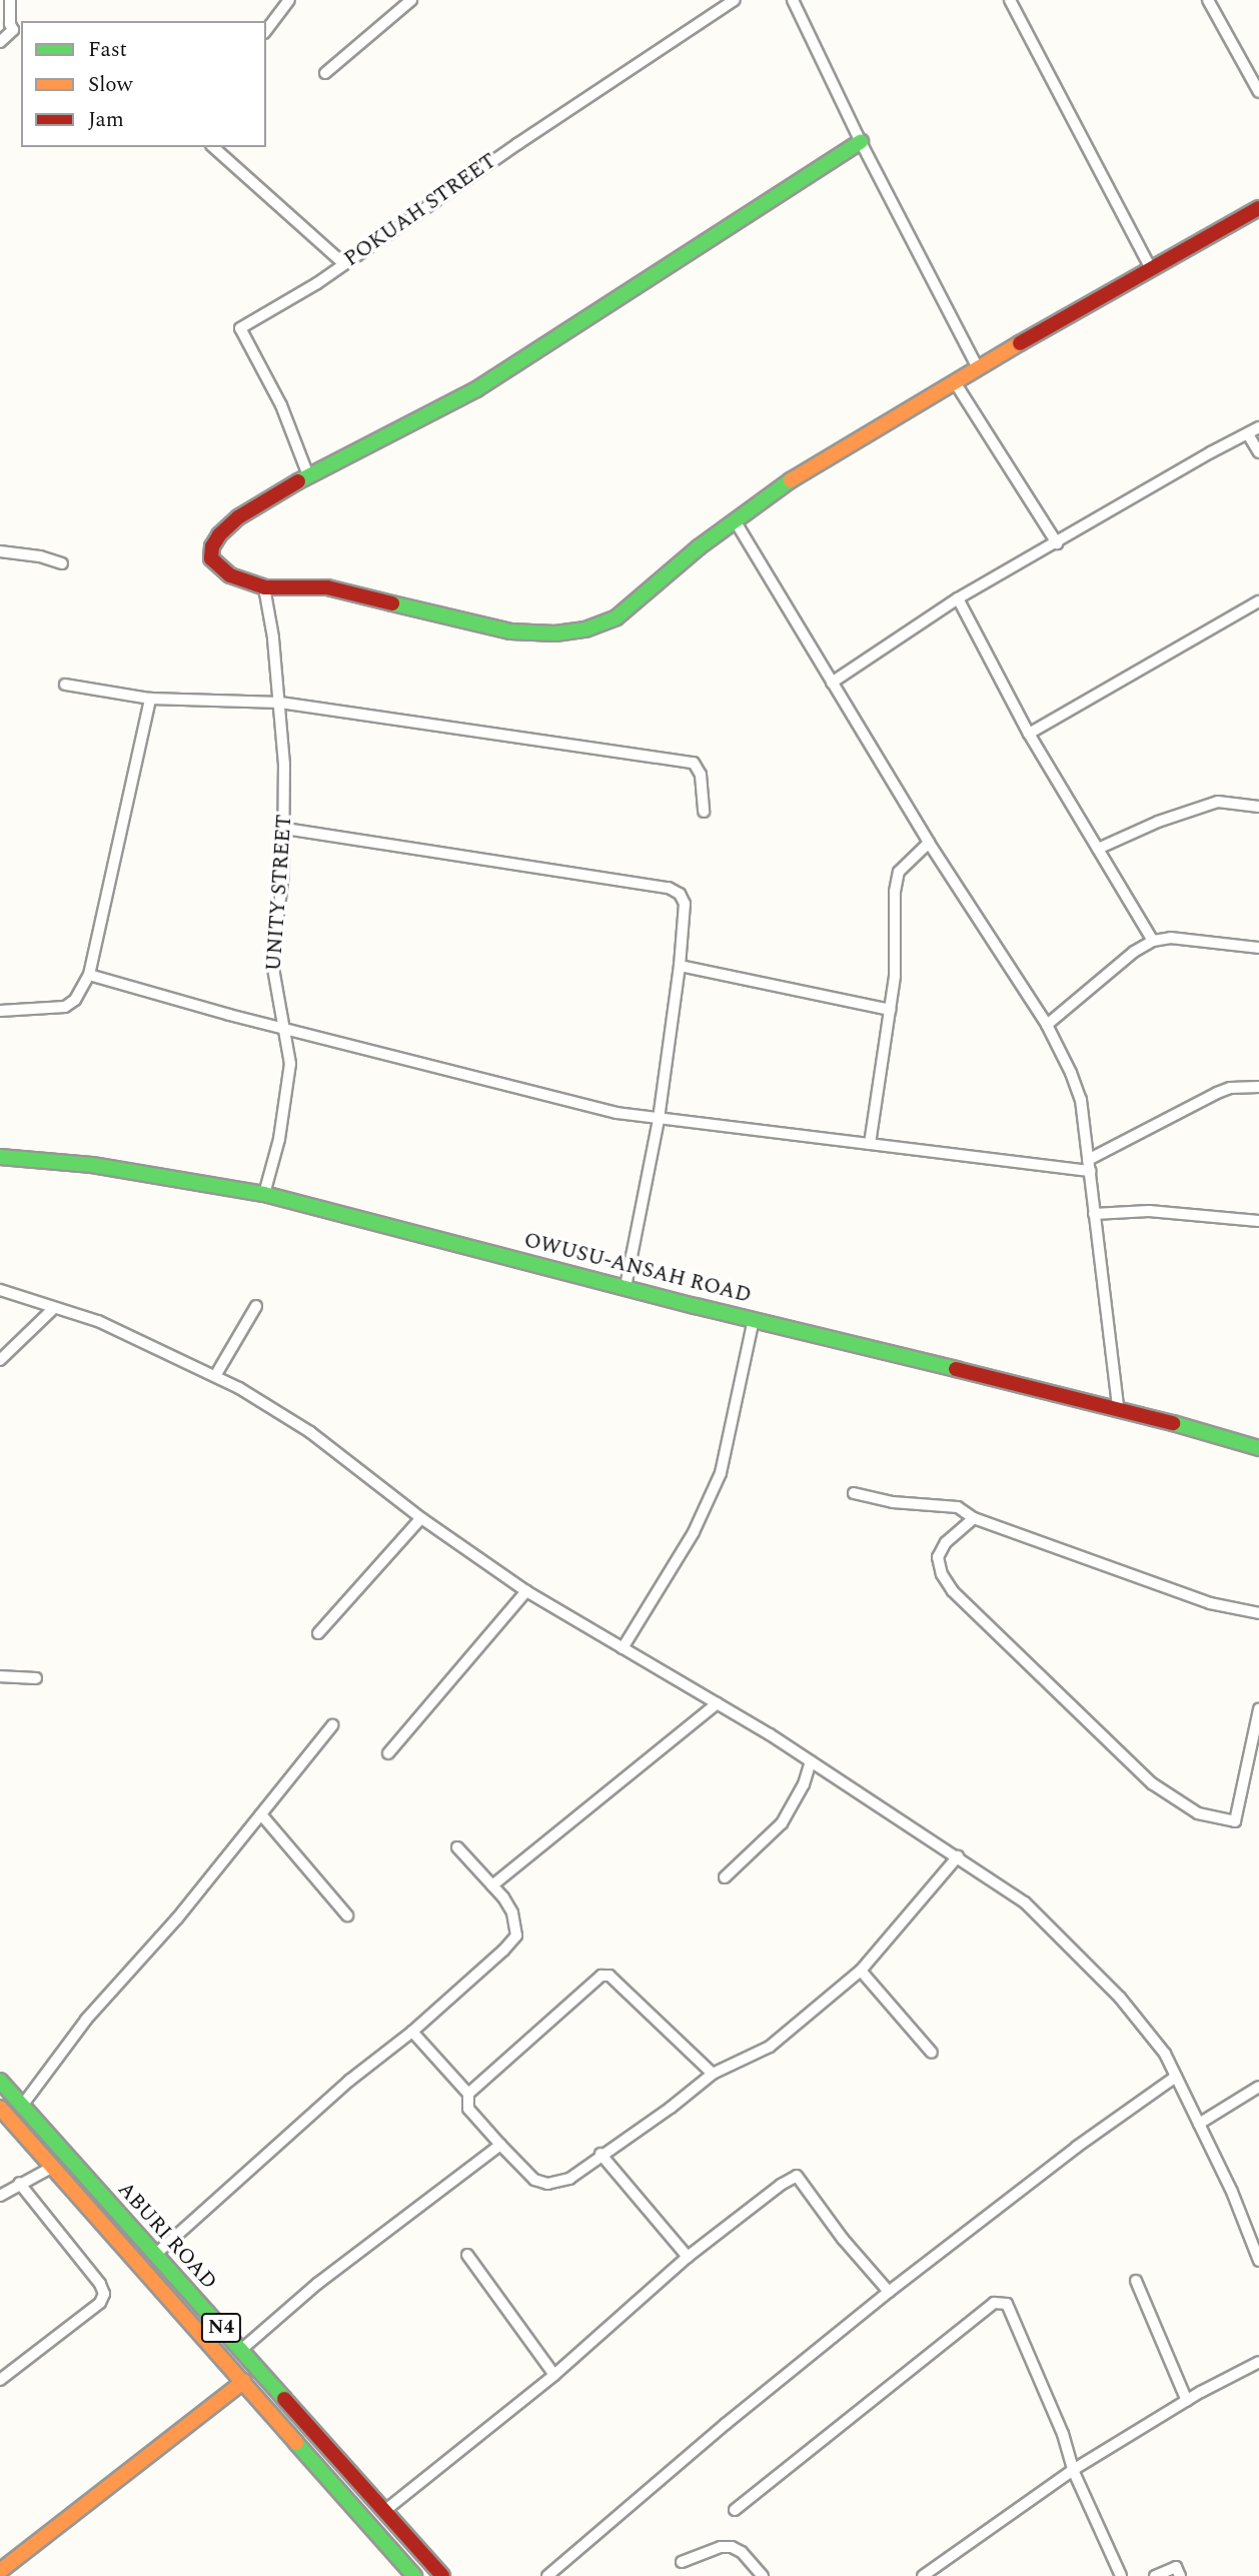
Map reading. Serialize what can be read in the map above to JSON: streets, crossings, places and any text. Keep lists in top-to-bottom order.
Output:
{
  "streets": {
    "main road": ["OWUSU-ANSAH ROAD", "ABURI ROAD", "N4"],
    "street": ["POKUAH STREET", "UNITY STREET"]
  },
  "crossings": [
    ["UNITY STREET", "OWUSU-ANSAH ROAD"]
  ],
  "legend": ["Fast", "Slow", "Jam"]
}
